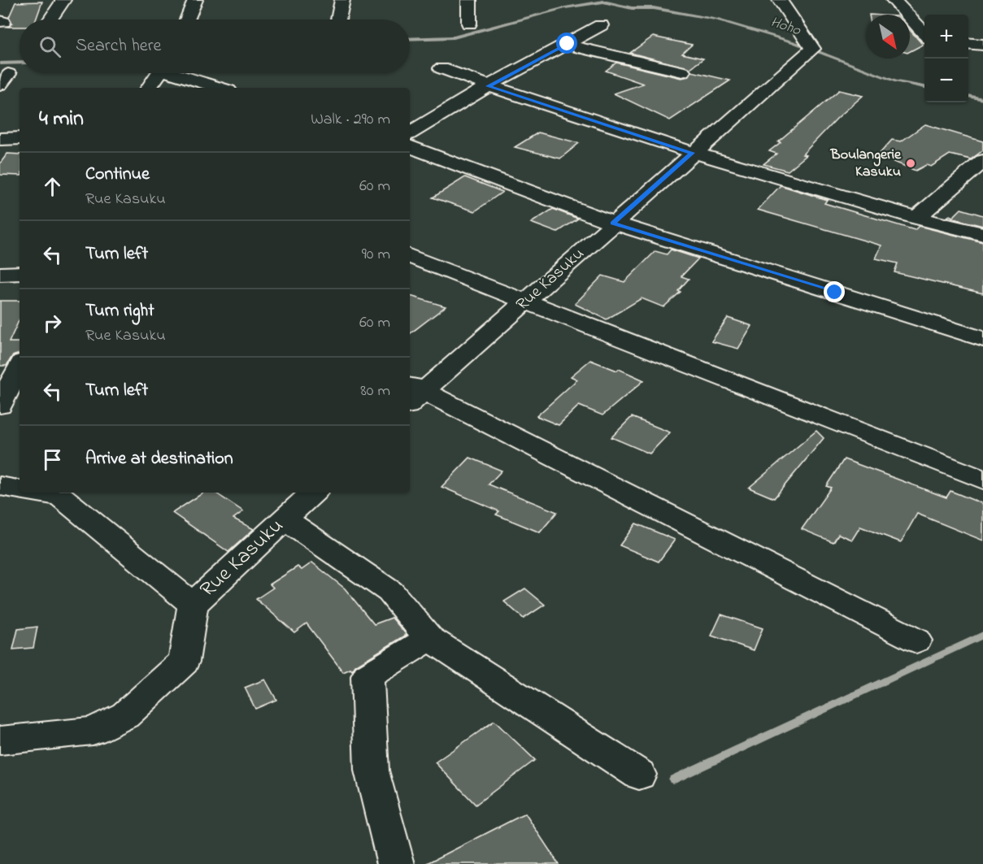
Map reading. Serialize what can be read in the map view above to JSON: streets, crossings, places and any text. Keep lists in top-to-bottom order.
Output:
{
  "streets": {
    "street": ["Rue Kasuku"]
  },
  "water": ["Hoho"],
  "places": ["Boulangerie Kasuku"],
  "north": "bottom right",
  "page": {
    "map_buttons": ["+", "−"],
    "search": "Search here",
    "heading": ["4 min", "Walk · 290 m"],
    "list": [
      ["Continue", "Rue Kasuku", "60 m"],
      ["Turn left", "90 m"],
      ["Turn right", "Rue Kasuku", "60 m"],
      ["Turn left", "80 m"],
      "Arrive at destination"
    ]
  }
}
